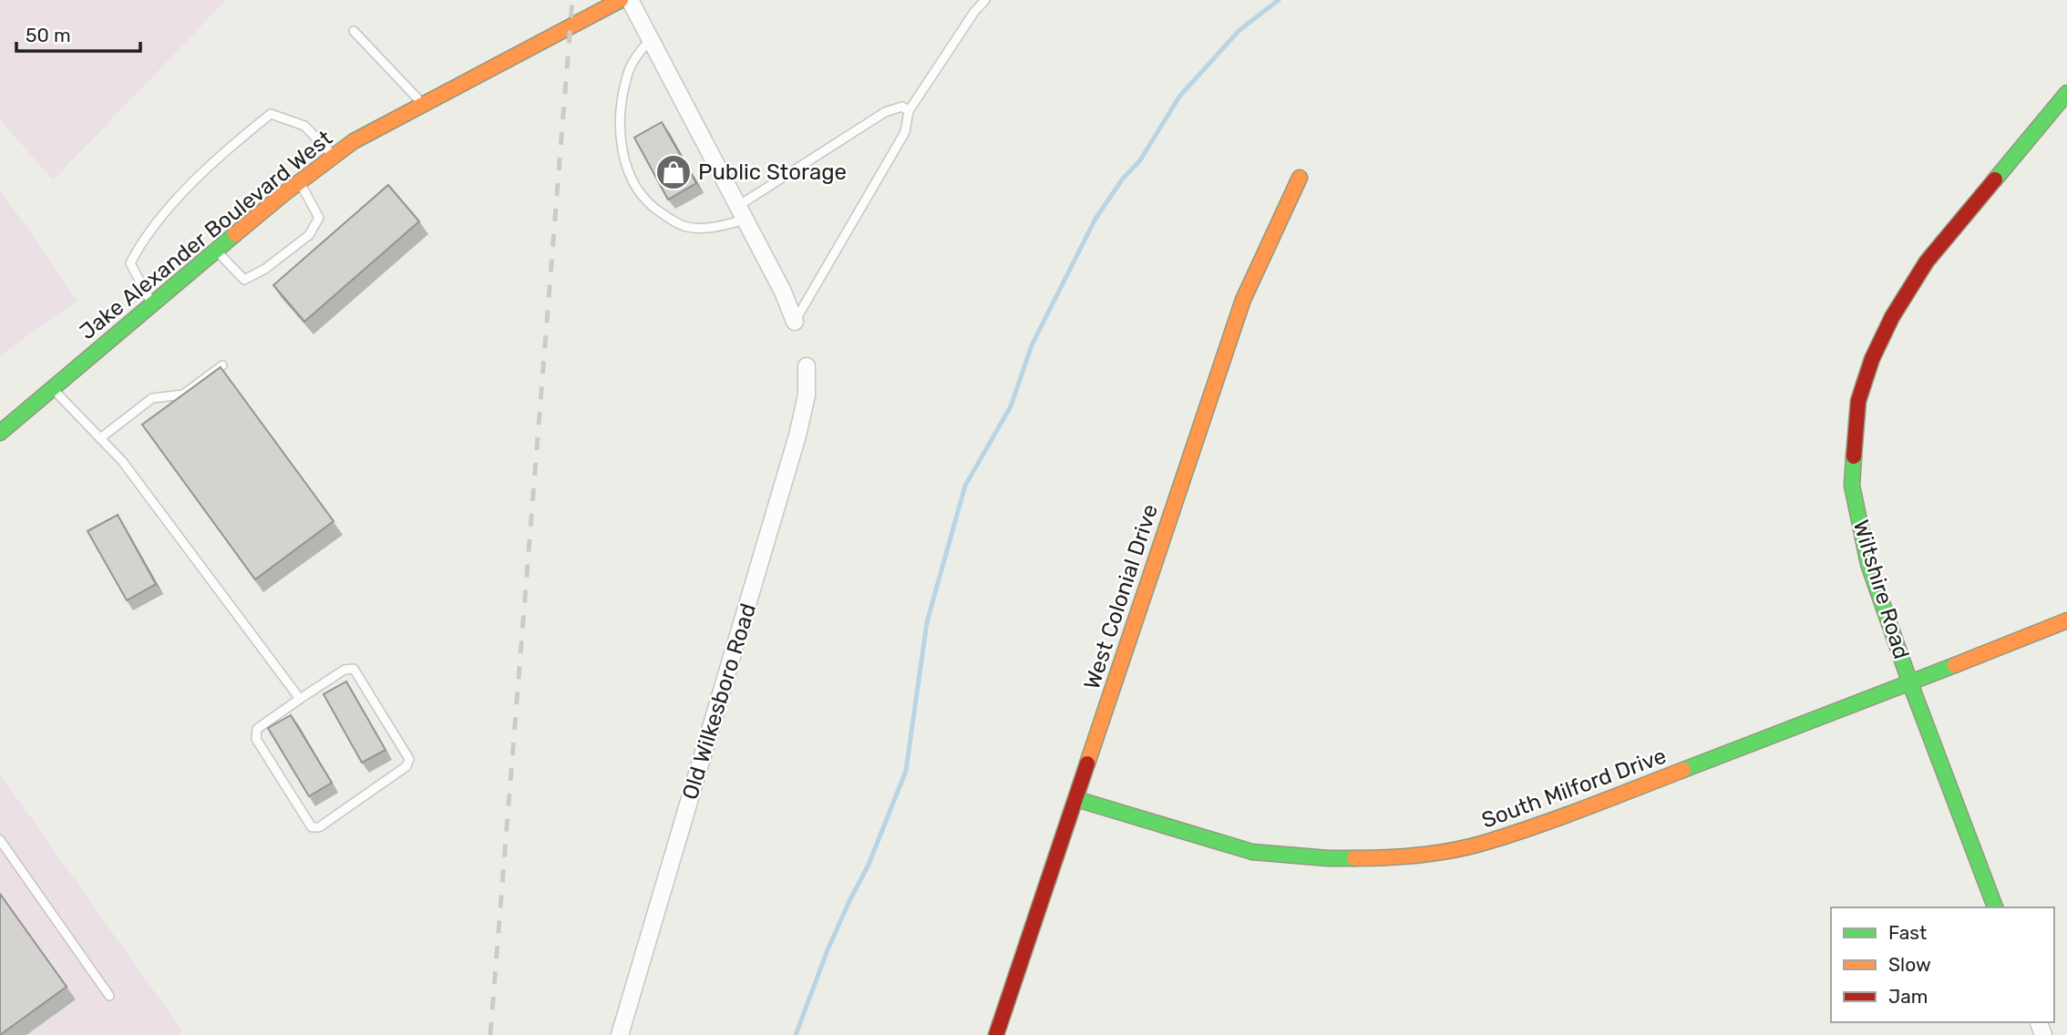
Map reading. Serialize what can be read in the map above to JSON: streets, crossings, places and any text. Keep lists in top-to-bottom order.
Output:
{
  "streets": {
    "main road": [
      "Jake Alexander Boulevard West",
      "Wiltshire Road",
      "West Colonial Drive",
      "South Milford Drive"
    ],
    "street": ["Old Wilkesboro Road"]
  },
  "crossings": [
    ["Wiltshire Road", "South Milford Drive"],
    ["West Colonial Drive", "South Milford Drive"]
  ],
  "places": {
    "shop": ["Public Storage"]
  },
  "legend": ["Fast", "Slow", "Jam"],
  "scale_bar": "50 m"
}
